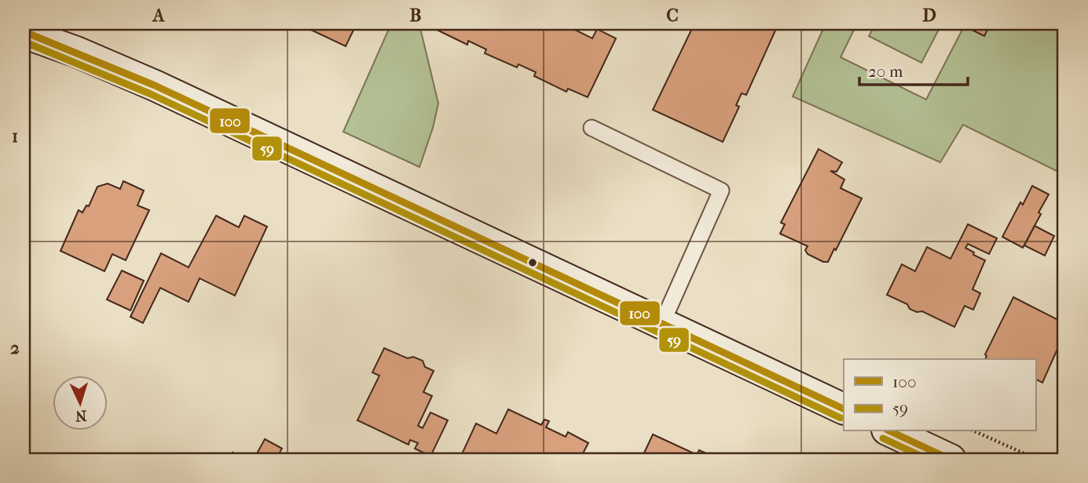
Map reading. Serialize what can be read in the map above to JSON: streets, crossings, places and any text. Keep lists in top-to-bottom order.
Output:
{
  "lines": ["transit line 100", "transit line 59"],
  "legend": ["100", "59"],
  "scale_bar": "20 m",
  "north": "bottom",
  "grid": {
    "columns": [
      "A",
      "B",
      "C",
      "D"
    ],
    "rows": ["1", "2"]
  }
}
